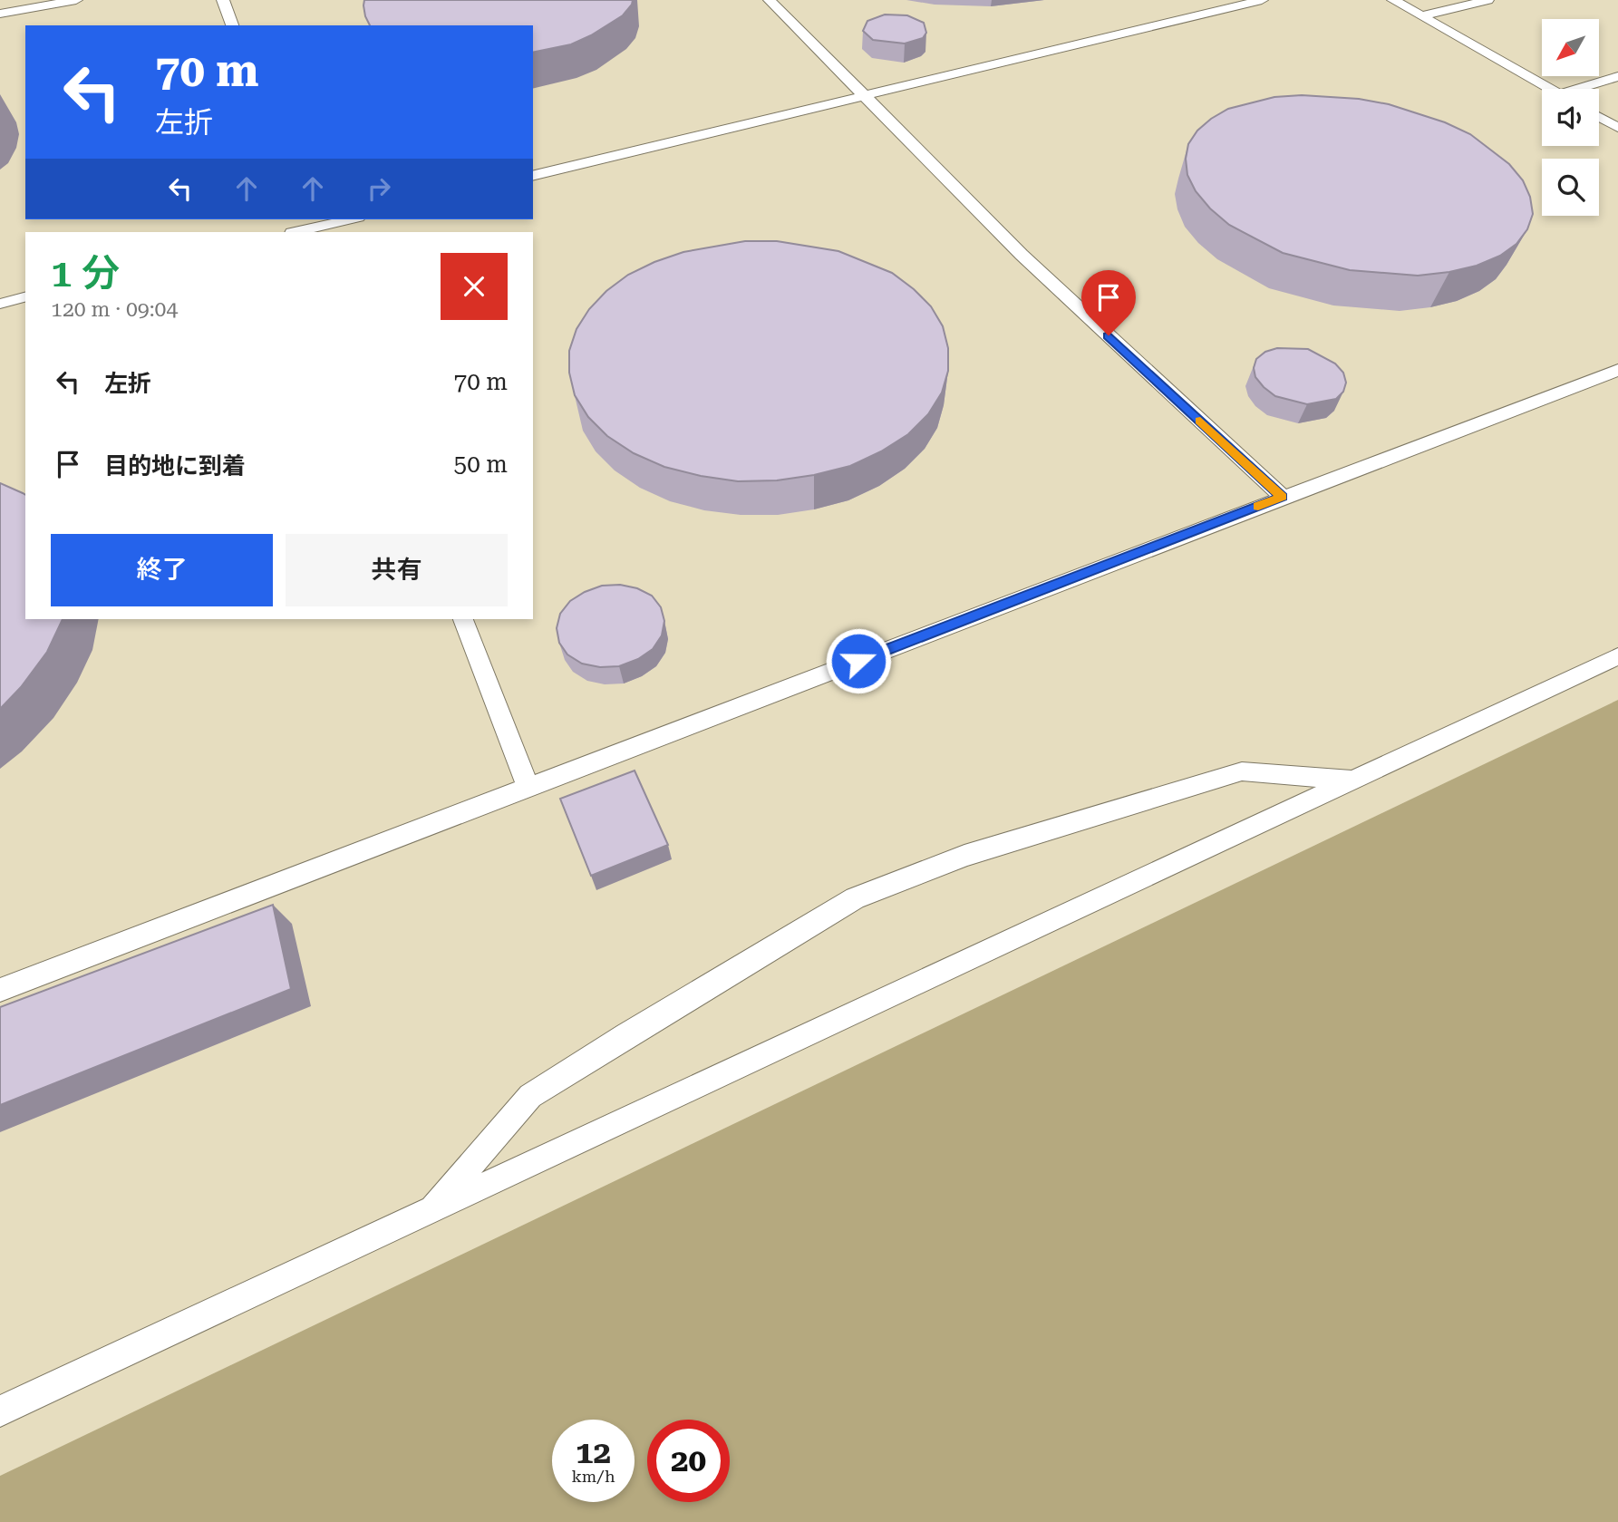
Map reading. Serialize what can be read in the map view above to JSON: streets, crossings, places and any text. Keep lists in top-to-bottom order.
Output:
{
  "north": "bottom left",
  "page": {
    "turn": ["70 m", "左折"],
    "heading": ["1 分", "120 m · 09:04"],
    "list": [
      {
        "name": "左折",
        "value": "70 m"
      },
      {
        "name": "目的地に到着",
        "value": "50 m"
      }
    ],
    "buttons": ["終了", "共有"],
    "speed": "12 km/h",
    "limit": "20"
  }
}
